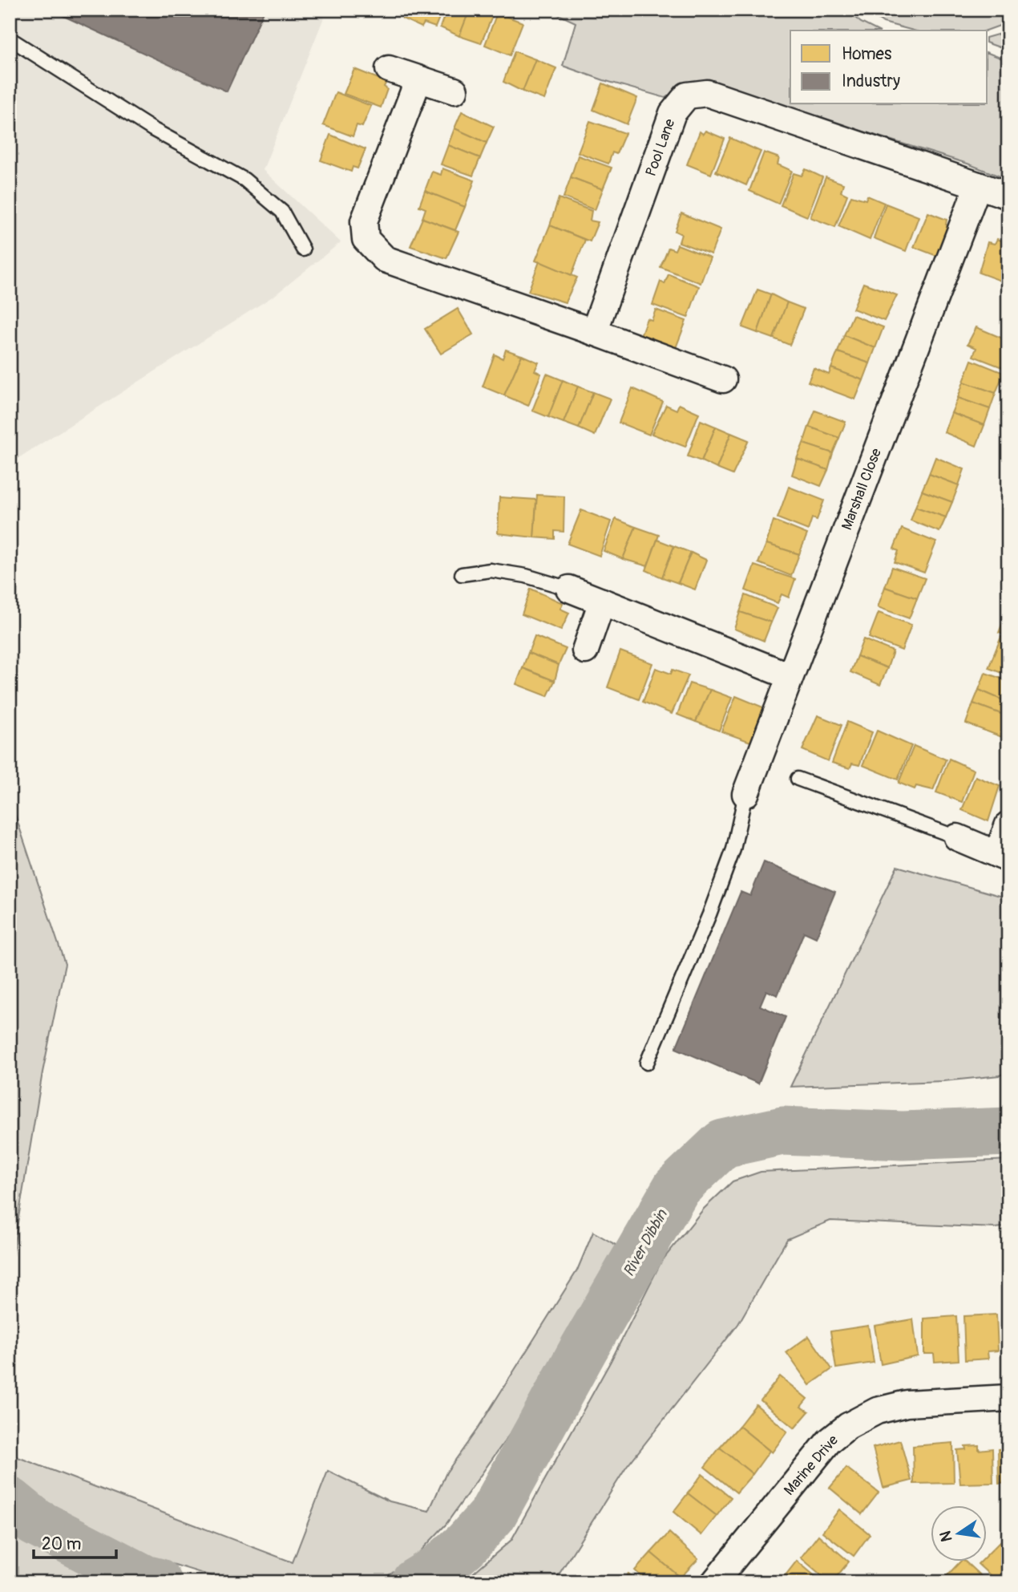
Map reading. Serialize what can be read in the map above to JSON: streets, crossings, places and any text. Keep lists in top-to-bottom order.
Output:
{
  "streets": {
    "street": ["Pool Lane", "Marshall Close", "Marine Drive"]
  },
  "crossings": [
    ["Pool Lane", "Marshall Close"]
  ],
  "water": ["River Dibbin"],
  "legend": ["Homes", "Industry"],
  "scale_bar": "20 m",
  "north": "left"
}
